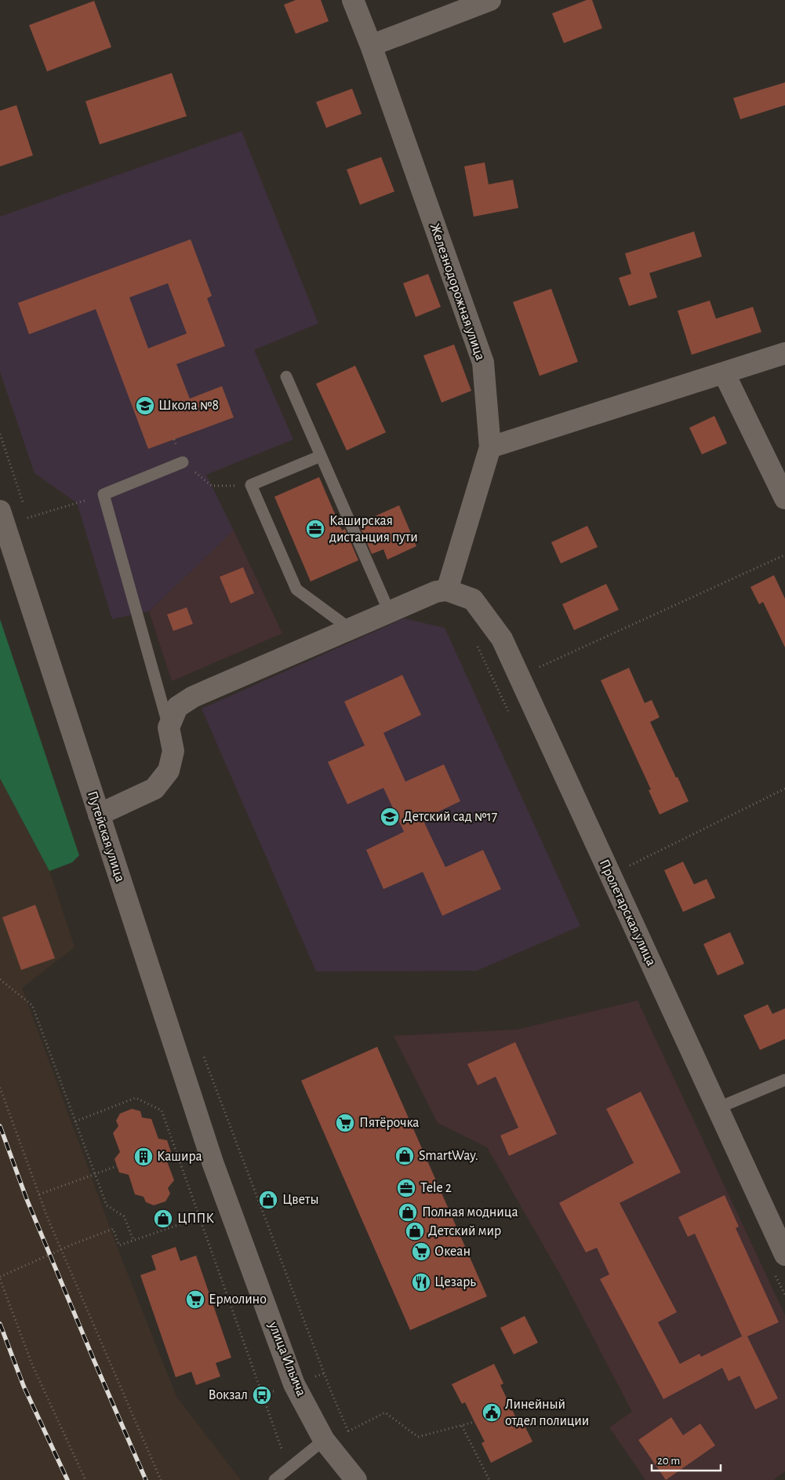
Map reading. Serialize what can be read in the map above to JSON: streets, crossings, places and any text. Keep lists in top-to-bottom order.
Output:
{
  "streets": {
    "street": [
      "Железнодорожная улица",
      "Путейская улица",
      "Пролетарская улица",
      "улица Ильича"
    ]
  },
  "crossings": [
    ["Железнодорожная улица", "Пролетарская улица"],
    ["Путейская улица", "улица Ильича"]
  ],
  "places": {
    "school or university": ["Школа №8", "Детский сад №17"],
    "office": ["Каширская дистанция пути", "Tele 2"],
    "supermarket": ["Пятёрочка", "Океан", "Ермолино"],
    "shop": [
      "SmartWay.",
      "Цветы",
      "Полная модница",
      "ЦППК",
      "Детский мир"
    ],
    "building": ["Кашира"],
    "restaurant": ["Цезарь"],
    "bus stop": ["Вокзал"],
    "public building": ["Линейный отдел полиции"]
  },
  "scale_bar": "20 m"
}
